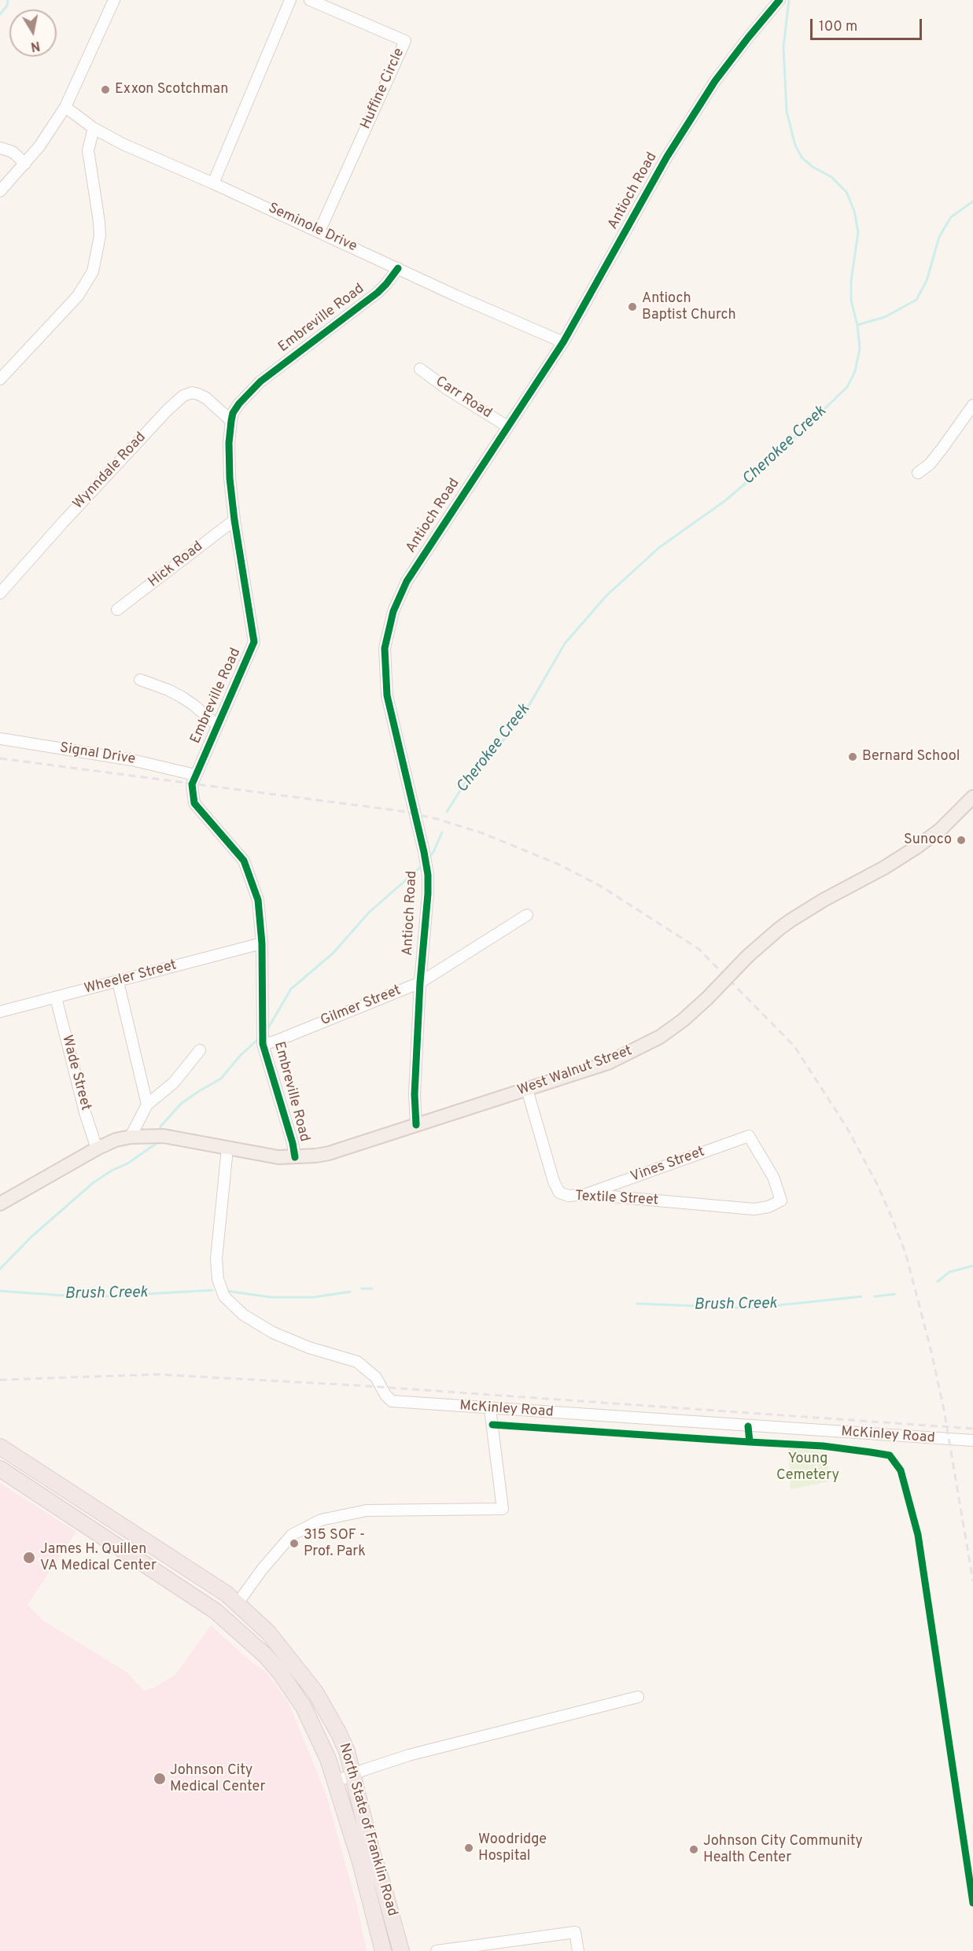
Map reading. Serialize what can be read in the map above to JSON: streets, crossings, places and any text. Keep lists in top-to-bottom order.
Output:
{
  "streets": {
    "highway": ["North State of Franklin Road"],
    "main road": ["West Walnut Street"],
    "street": [
      "Huffine Circle",
      "Antioch Road",
      "Seminole Drive",
      "Embreville Road",
      "Carr Road",
      "Wynndale Road",
      "Hick Road",
      "Signal Drive",
      "Wheeler Street",
      "Gilmer Street",
      "Wade Street",
      "Vines Street",
      "Textile Street",
      "McKinley Road"
    ]
  },
  "crossings": [
    ["Huffine Circle", "Seminole Drive"],
    ["Antioch Road", "Seminole Drive"],
    ["Antioch Road", "Carr Road"],
    ["Antioch Road", "Gilmer Street"],
    ["Antioch Road", "West Walnut Street"],
    ["Seminole Drive", "Embreville Road"],
    ["Embreville Road", "Wynndale Road"],
    ["Embreville Road", "Hick Road"],
    ["Embreville Road", "Signal Drive"],
    ["Embreville Road", "Wheeler Street"],
    ["Embreville Road", "Gilmer Street"],
    ["Embreville Road", "West Walnut Street"],
    ["Wheeler Street", "Wade Street"],
    ["West Walnut Street", "Wade Street"],
    ["West Walnut Street", "Textile Street"],
    ["West Walnut Street", "McKinley Road"],
    ["Vines Street", "Textile Street"]
  ],
  "water": ["Cherokee Creek", "Brush Creek"],
  "parks": ["Young Cemetery"],
  "places": [
    "Exxon Scotchman",
    "Antioch Baptist Church",
    "Bernard School",
    "Sunoco",
    "315 SOF - Prof. Park",
    "James H. Quillen VA Medical Center",
    "Johnson City Medical Center",
    "Woodridge Hospital",
    "Johnson City Community Health Center"
  ],
  "scale_bar": "100 m",
  "north": "bottom"
}
